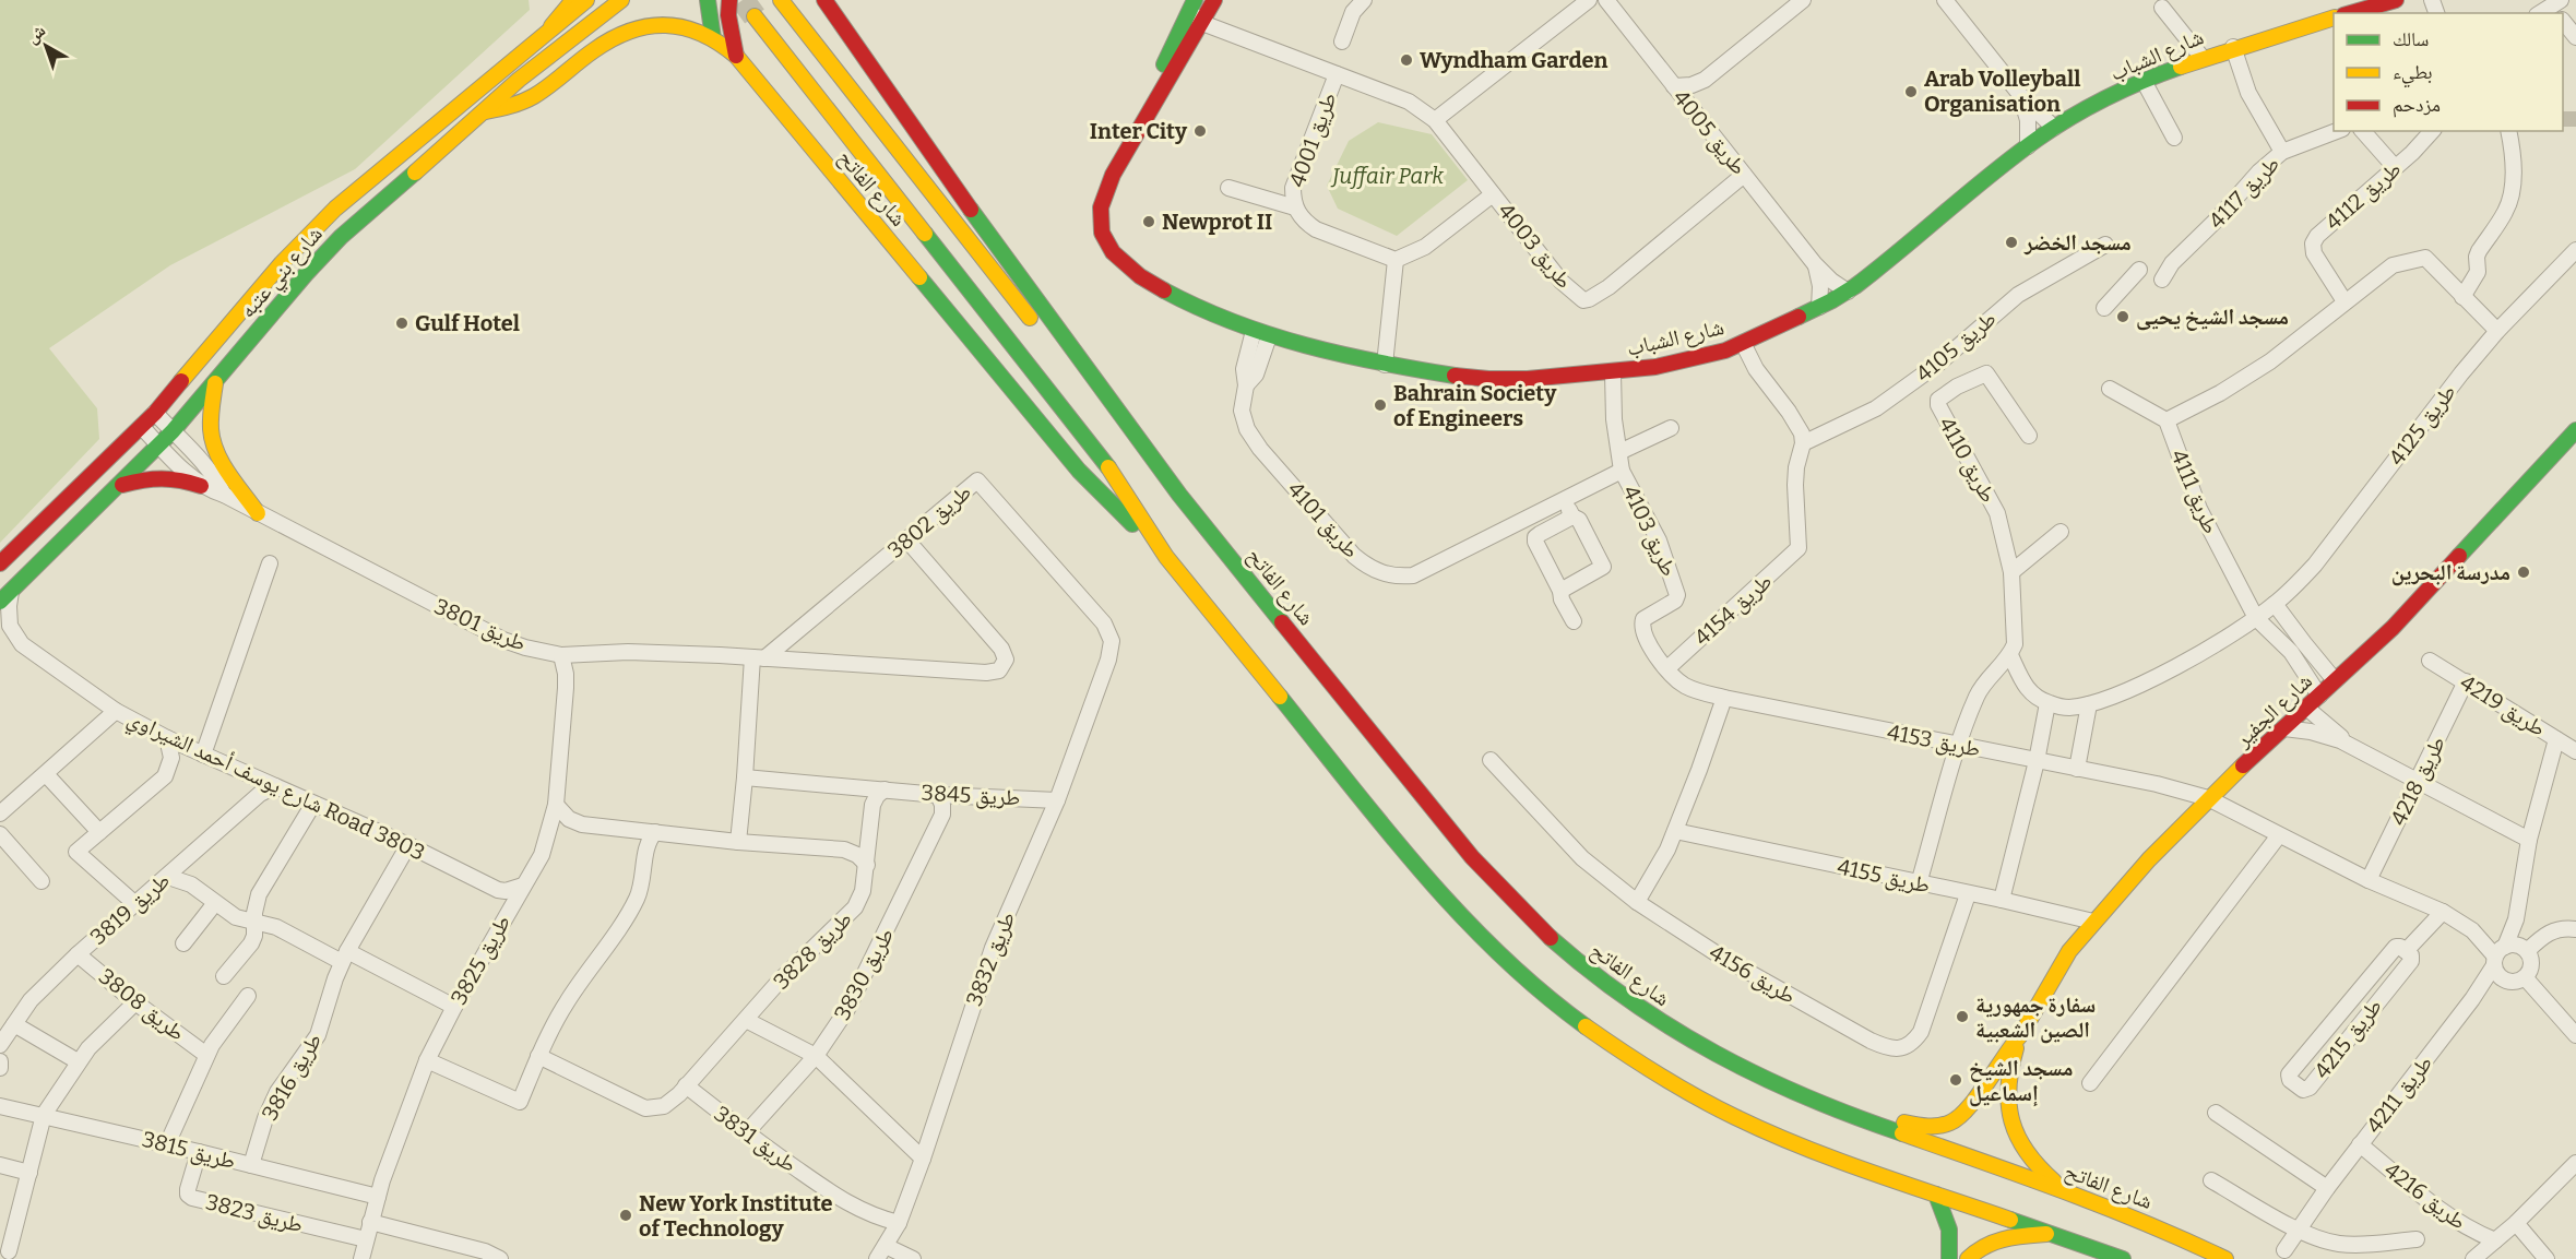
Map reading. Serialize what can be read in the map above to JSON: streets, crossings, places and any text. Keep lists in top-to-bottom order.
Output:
{
  "streets": {
    "main road": [
      "شارع الشباب",
      "شارع الفاتح",
      "شارع بني عتبه",
      "شارع الجفير"
    ],
    "street": [
      "طريق 4005",
      "طريق 4001",
      "طريق 4117",
      "طريق 4112",
      "طريق 4003",
      "طريق 4105",
      "طريق 4125",
      "طريق 4110",
      "طريق 4111",
      "طريق 4101",
      "طريق 3802",
      "طريق 4103",
      "طريق 4154",
      "طريق 3801",
      "طريق 4219",
      "طريق 4153",
      "طريق 4218",
      "شارع يوسف أحمد الشيراوي Road 3803",
      "طريق 3845",
      "طريق 4155",
      "طريق 3819",
      "طريق 3828",
      "طريق 3832",
      "طريق 3825",
      "طريق 3830",
      "طريق 4156",
      "طريق 3808",
      "طريق 4215",
      "طريق 3816",
      "طريق 4211",
      "طريق 3831",
      "طريق 3815",
      "طريق 4216",
      "طريق 3823"
    ]
  },
  "crossings": [
    ["شارع الشباب", "طريق 4005"],
    ["شارع الشباب", "طريق 4003"],
    ["شارع الشباب", "طريق 4101"],
    ["شارع الشباب", "طريق 4103"],
    ["طريق 4005", "طريق 4003"],
    ["طريق 4001", "طريق 4003"],
    ["شارع الفاتح", "شارع بني عتبه"],
    ["شارع بني عتبه", "شارع يوسف أحمد الشيراوي Road 3803"],
    ["طريق 4105", "طريق 4154"],
    ["طريق 4125", "طريق 4111"],
    ["طريق 4111", "شارع الجفير"],
    ["طريق 4101", "طريق 4103"],
    ["طريق 3802", "طريق 3801"],
    ["طريق 3802", "طريق 3832"],
    ["طريق 4103", "طريق 4154"],
    ["طريق 4103", "طريق 4153"],
    ["طريق 4154", "طريق 4153"],
    ["طريق 3801", "طريق 3825"],
    ["طريق 4219", "طريق 4218"],
    ["طريق 4219", "طريق 4211"],
    ["شارع الجفير", "طريق 4153"],
    ["شارع الجفير", "طريق 4155"],
    ["شارع يوسف أحمد الشيراوي Road 3803", "طريق 3819"],
    ["شارع يوسف أحمد الشيراوي Road 3803", "طريق 3825"],
    ["شارع يوسف أحمد الشيراوي Road 3803", "طريق 3816"],
    ["طريق 3845", "طريق 3828"],
    ["طريق 3845", "طريق 3832"],
    ["طريق 3845", "طريق 3830"],
    ["طريق 4155", "طريق 4156"],
    ["طريق 3819", "طريق 3808"],
    ["طريق 3828", "طريق 3831"],
    ["طريق 3832", "طريق 3831"],
    ["طريق 3825", "طريق 3815"],
    ["طريق 3825", "طريق 3823"],
    ["طريق 3830", "طريق 3831"],
    ["طريق 3808", "طريق 3815"],
    ["طريق 3816", "طريق 3815"],
    ["طريق 4211", "طريق 4216"],
    ["طريق 3815", "طريق 3823"]
  ],
  "parks": ["Juffair Park"],
  "places": [
    "Wyndham Garden",
    "Arab Volleyball Organisation",
    "Inter City",
    "Newprot II",
    "مسجد الخضر",
    "مسجد الشيخ يحيى",
    "Gulf Hotel",
    "Bahrain Society of Engineers",
    "مدرسة البحرين",
    "سفارة جمهورية الصين الشعبية",
    "مسجد الشيخ إسماعيل",
    "New York Institute of Technology"
  ],
  "legend": ["سالك", "بطيء", "مزدحم"],
  "north": "top left"
}
